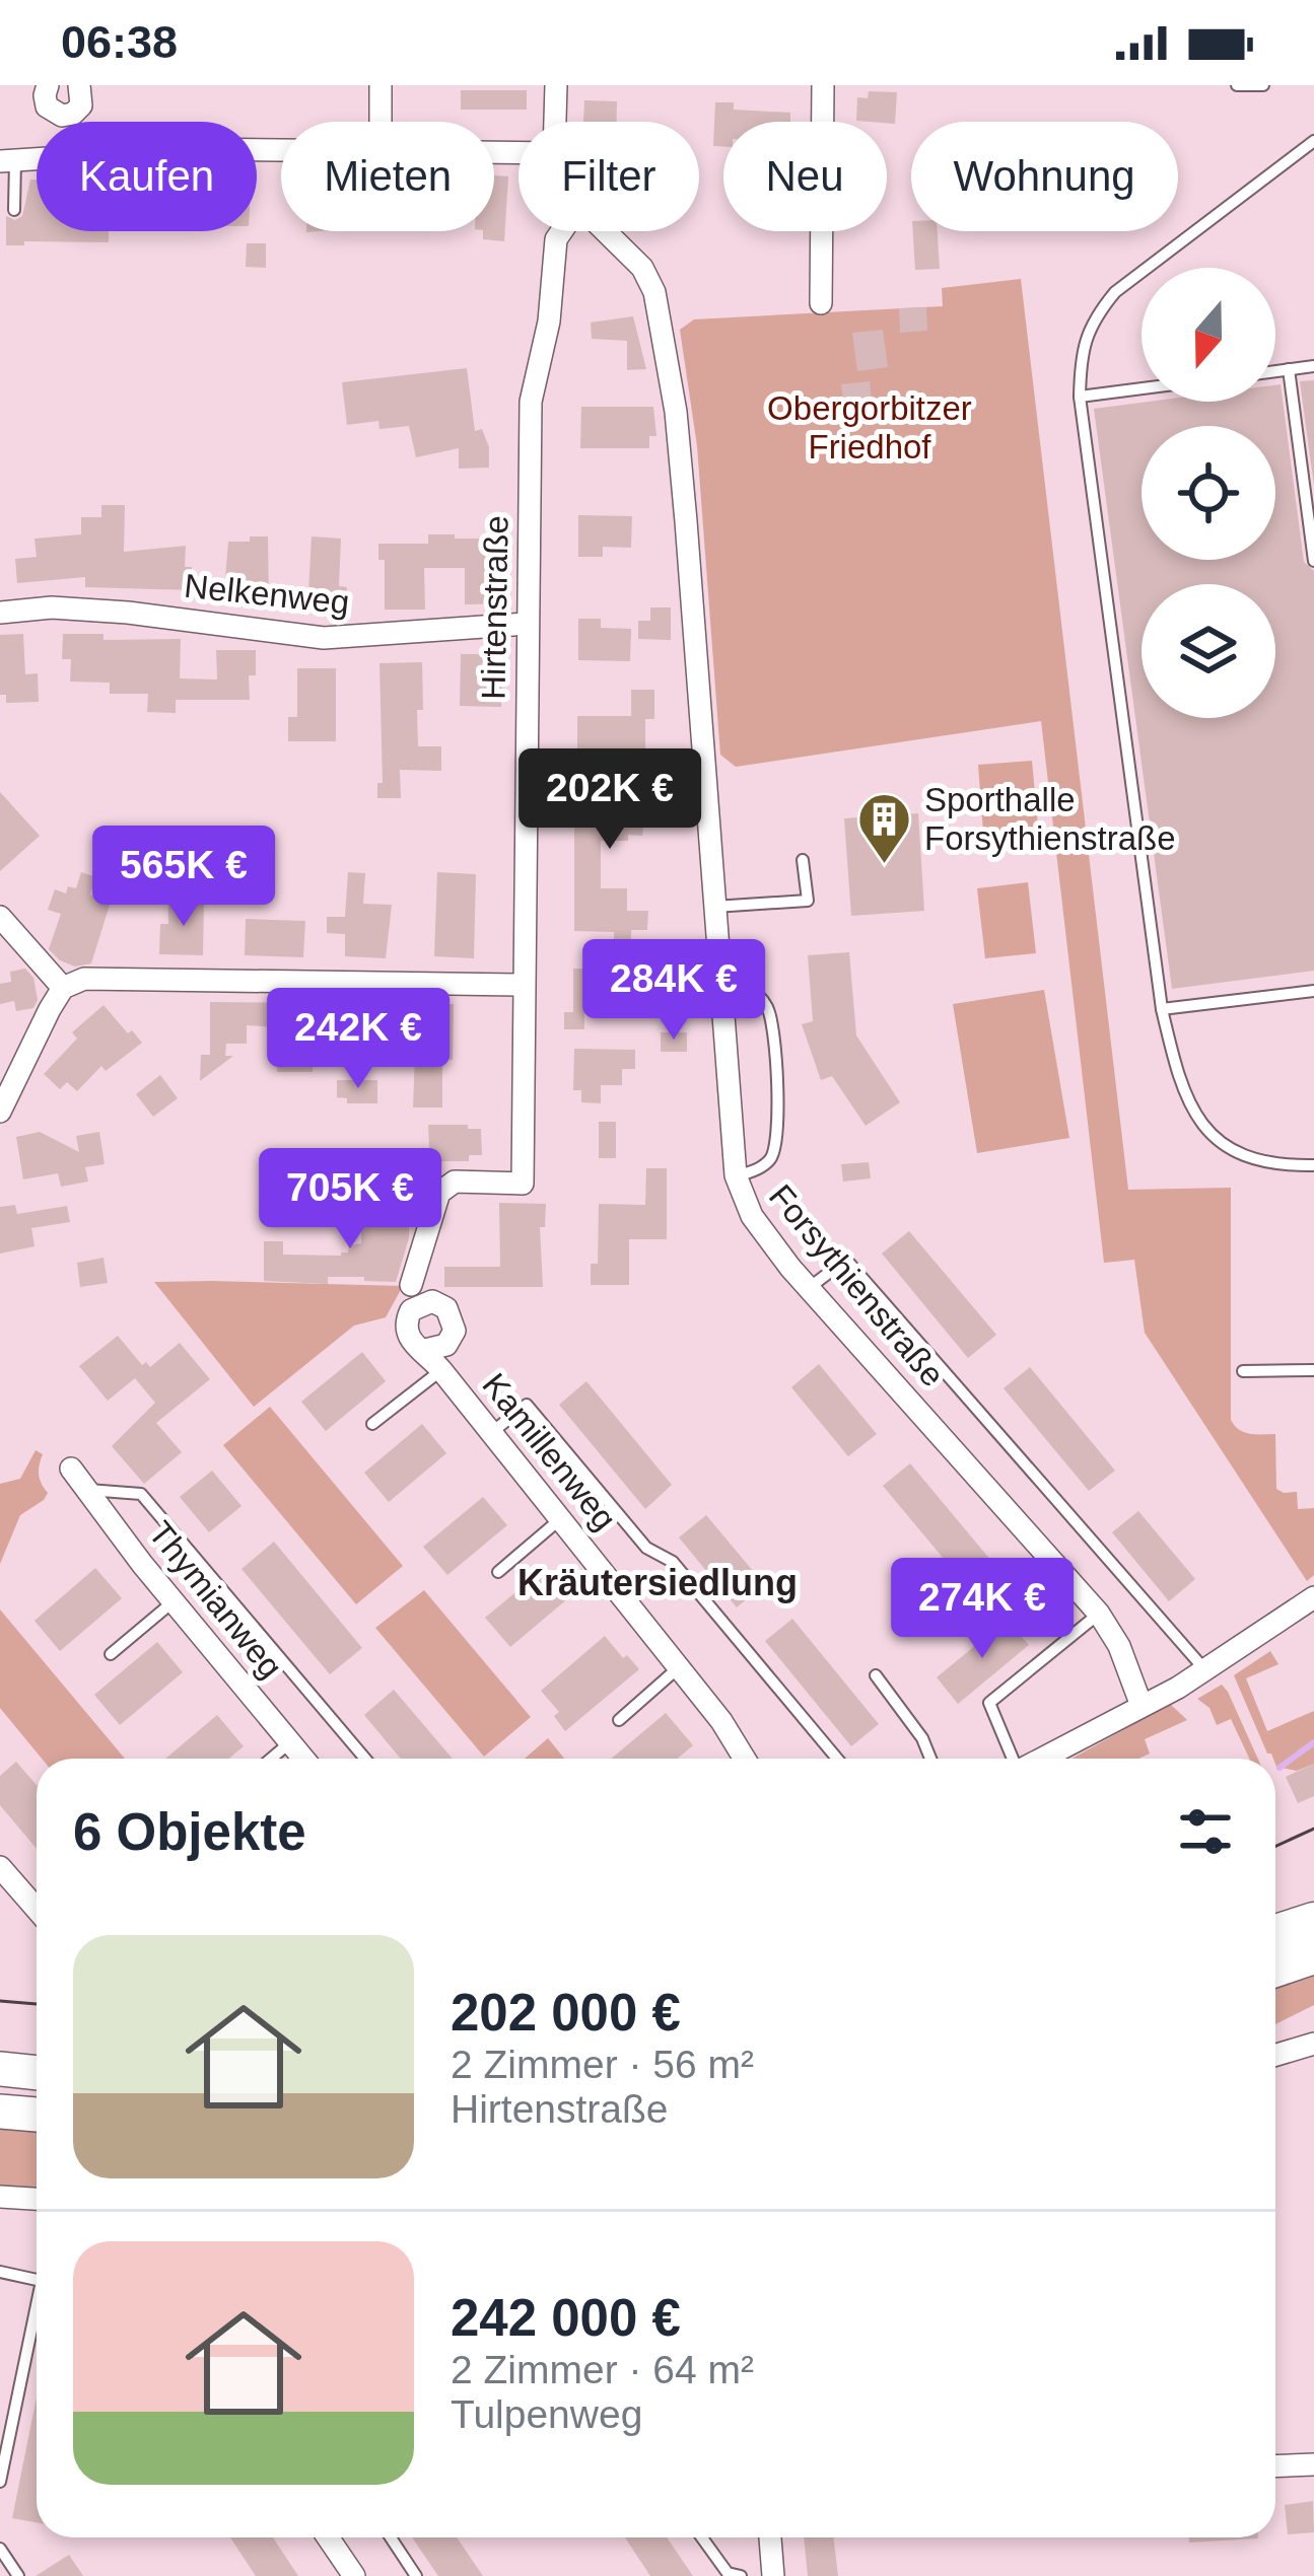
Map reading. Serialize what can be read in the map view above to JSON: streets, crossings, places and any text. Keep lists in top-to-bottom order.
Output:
{
  "streets": {
    "street": [
      "Nelkenweg",
      "Hirtenstraße",
      "Forsythienstraße",
      "Kamillenweg",
      "Thymianweg"
    ]
  },
  "crossings": [
    ["Nelkenweg", "Hirtenstraße"]
  ],
  "districts": ["Kräutersiedlung"],
  "parks": ["Obergorbitzer Friedhof"],
  "places": {
    "building": ["Sporthalle Forsythienstraße"]
  },
  "north": "bottom",
  "page": {
    "status": "06:38",
    "chip": [
      "Kaufen",
      "Mieten",
      "Filter",
      "Neu",
      "Wohnung"
    ],
    "price": [
      "202K €",
      "565K €",
      "284K €",
      "242K €",
      "705K €",
      "274K €"
    ],
    "heading": "6 Objekte",
    "list": [
      {
        "name": "202 000 €",
        "note": "2 Zimmer · 56 m² · Hirtenstraße"
      },
      {
        "name": "242 000 €",
        "note": "2 Zimmer · 64 m² · Tulpenweg"
      }
    ]
  }
}
